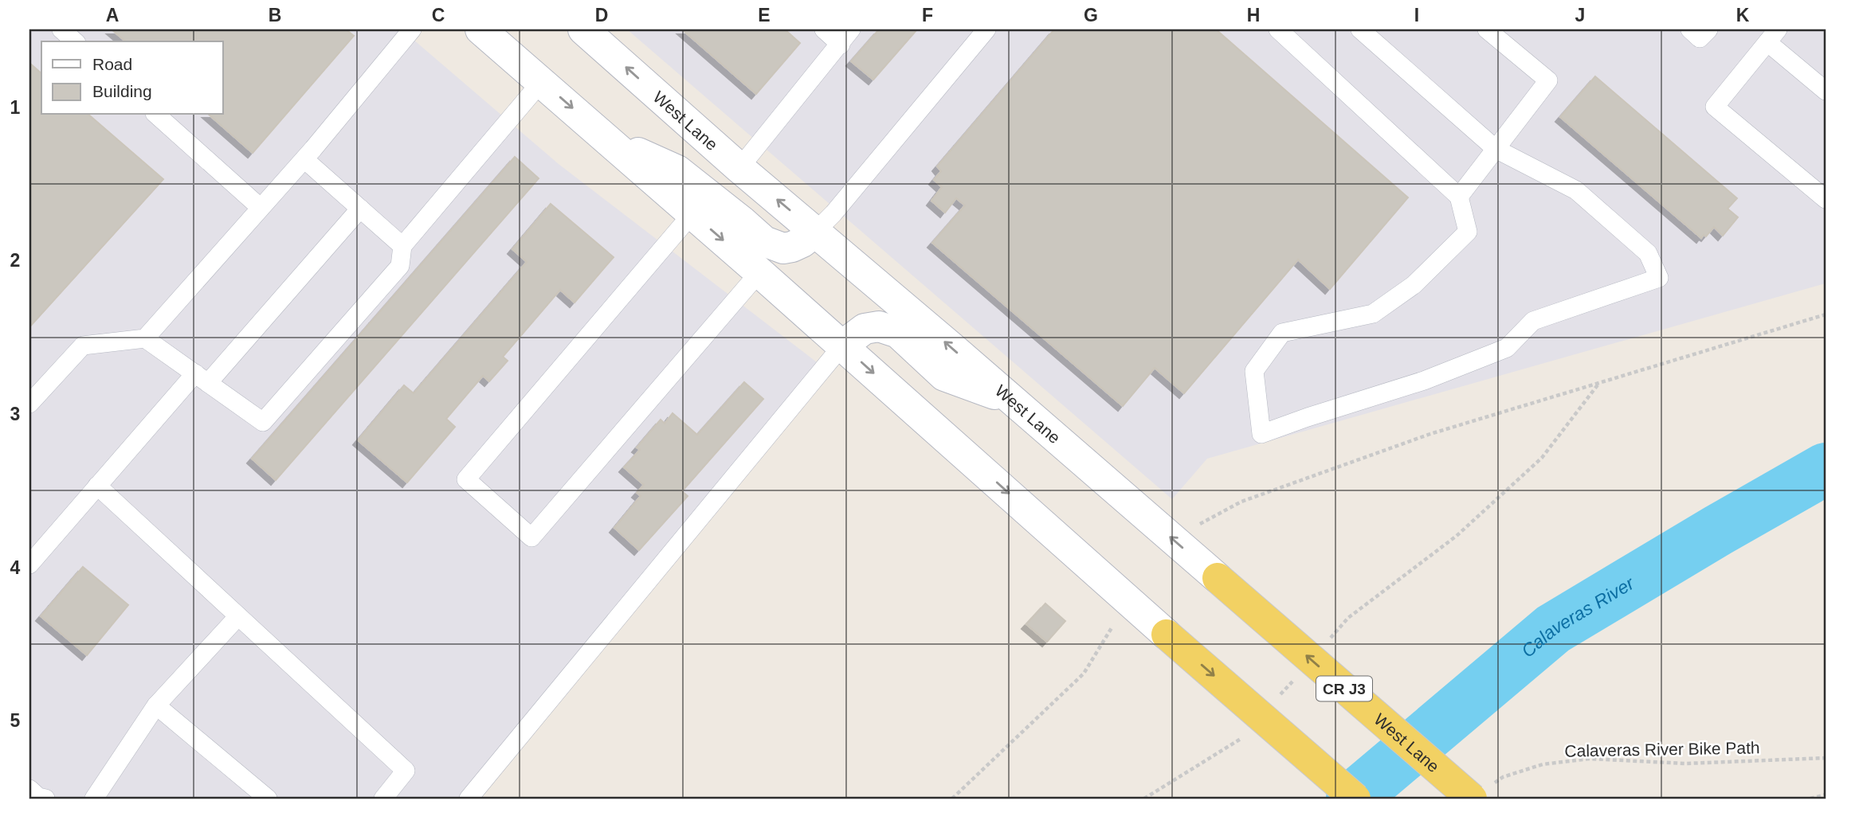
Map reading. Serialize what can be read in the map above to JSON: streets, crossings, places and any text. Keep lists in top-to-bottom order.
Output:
{
  "streets": {
    "main road": ["West Lane", "CR J3"],
    "path": ["Calaveras River Bike Path"]
  },
  "crossings": [
    ["West Lane", "Calaveras River Bike Path"]
  ],
  "water": ["Calaveras River"],
  "legend": ["Road", "Building"],
  "grid": {
    "columns": [
      "A",
      "B",
      "C",
      "D",
      "E",
      "F",
      "G",
      "H",
      "I",
      "J",
      "K"
    ],
    "rows": [
      "1",
      "2",
      "3",
      "4",
      "5"
    ]
  }
}
